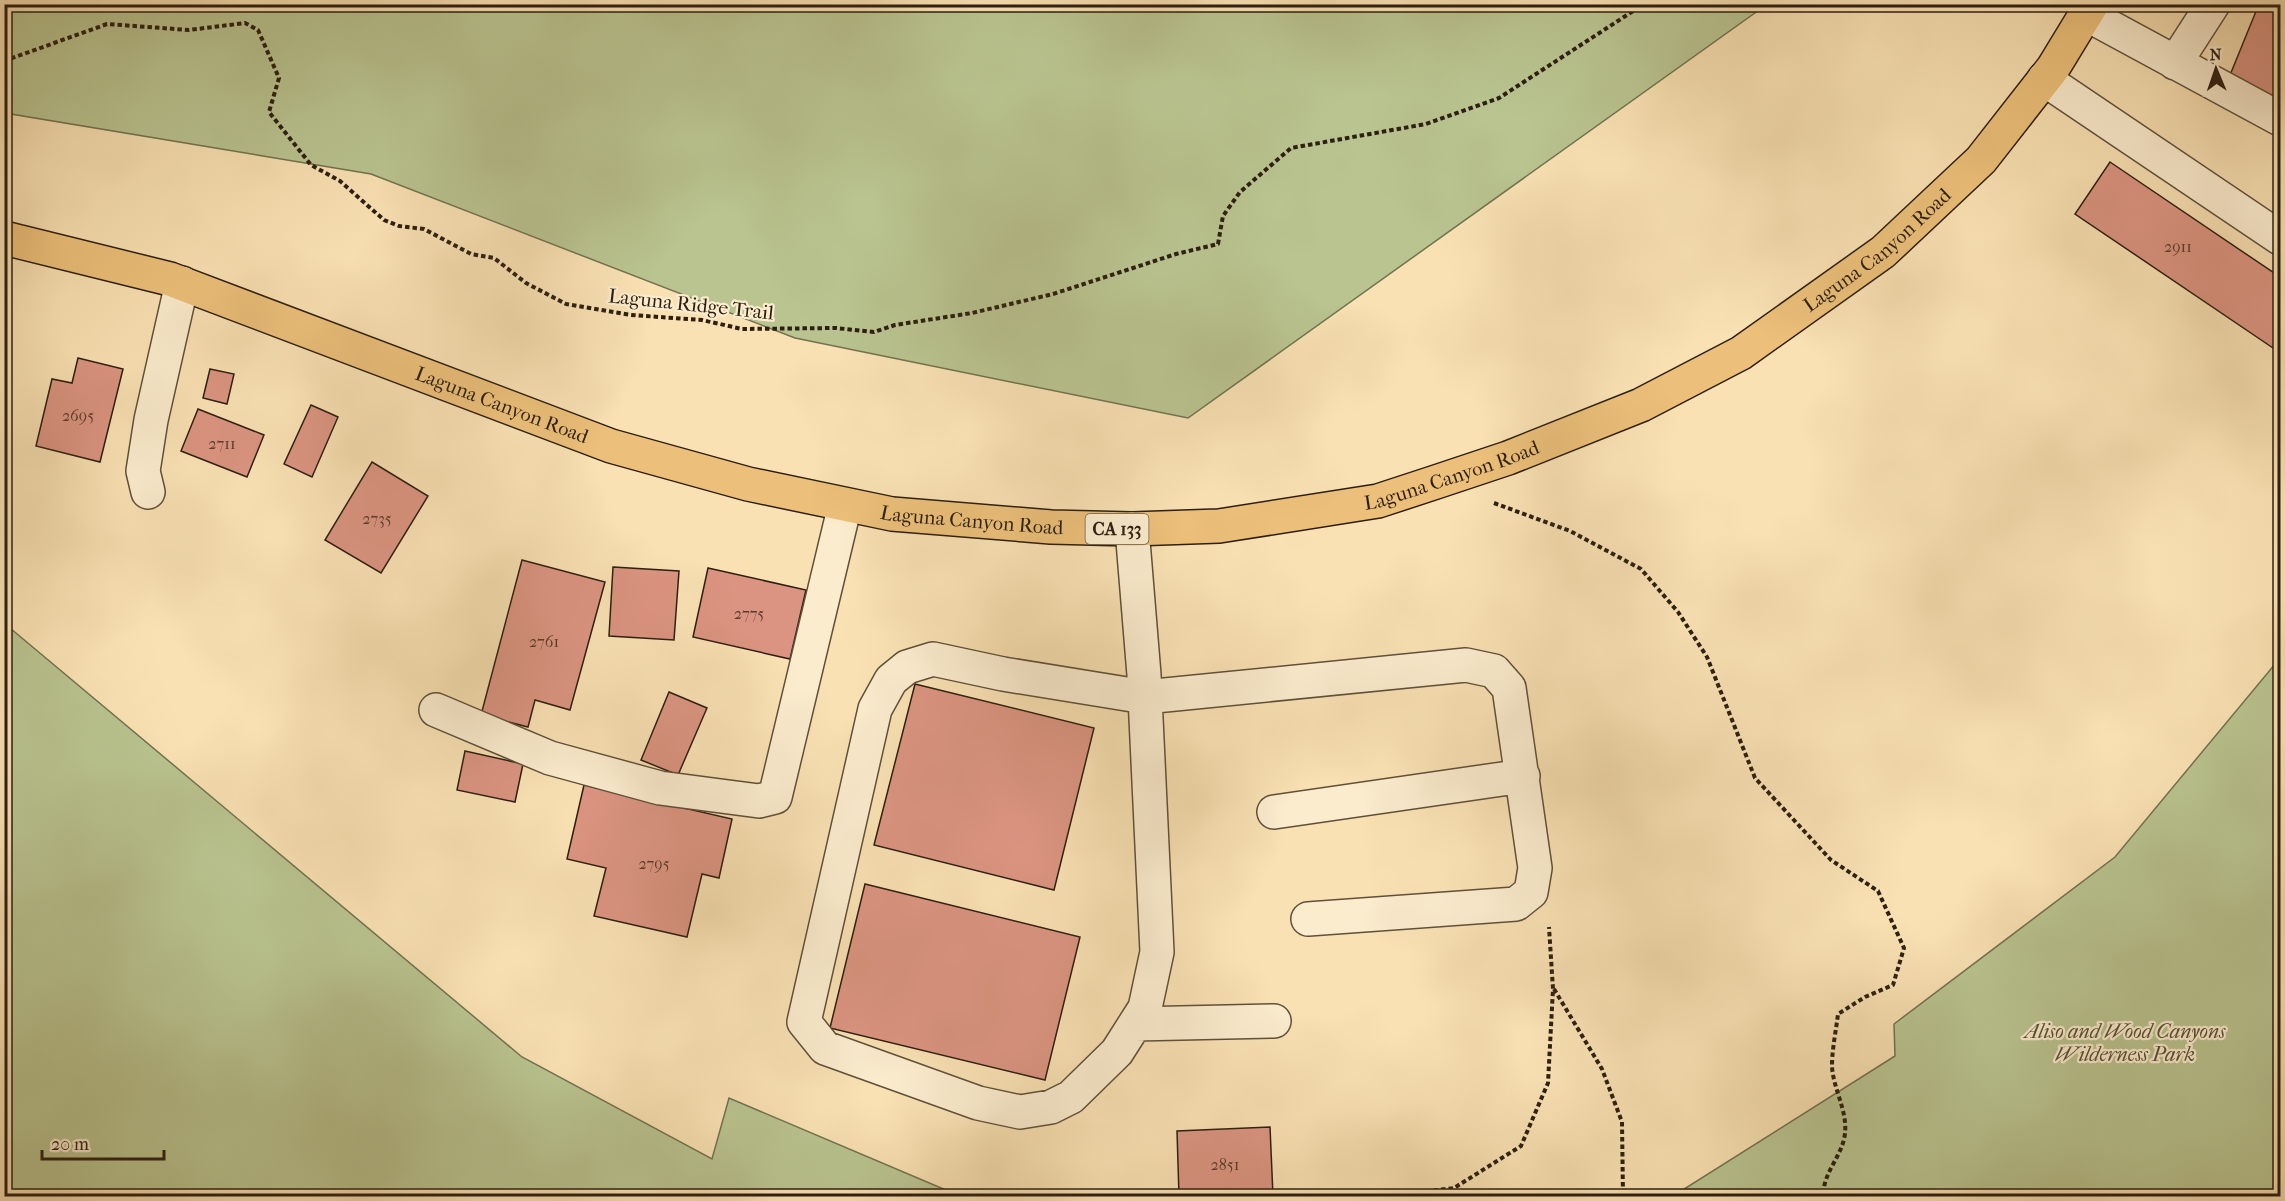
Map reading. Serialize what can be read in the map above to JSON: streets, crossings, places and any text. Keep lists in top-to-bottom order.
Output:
{
  "streets": {
    "main road": ["Laguna Canyon Road", "CA 133"],
    "path": ["Laguna Ridge Trail"]
  },
  "parks": ["Aliso and Wood Canyons Wilderness Park"],
  "house_numbers": [
    "2911",
    "2695",
    "2711",
    "2735",
    "2775",
    "2761",
    "2795",
    "2851"
  ],
  "scale_bar": "20 m",
  "north": "top"
}
